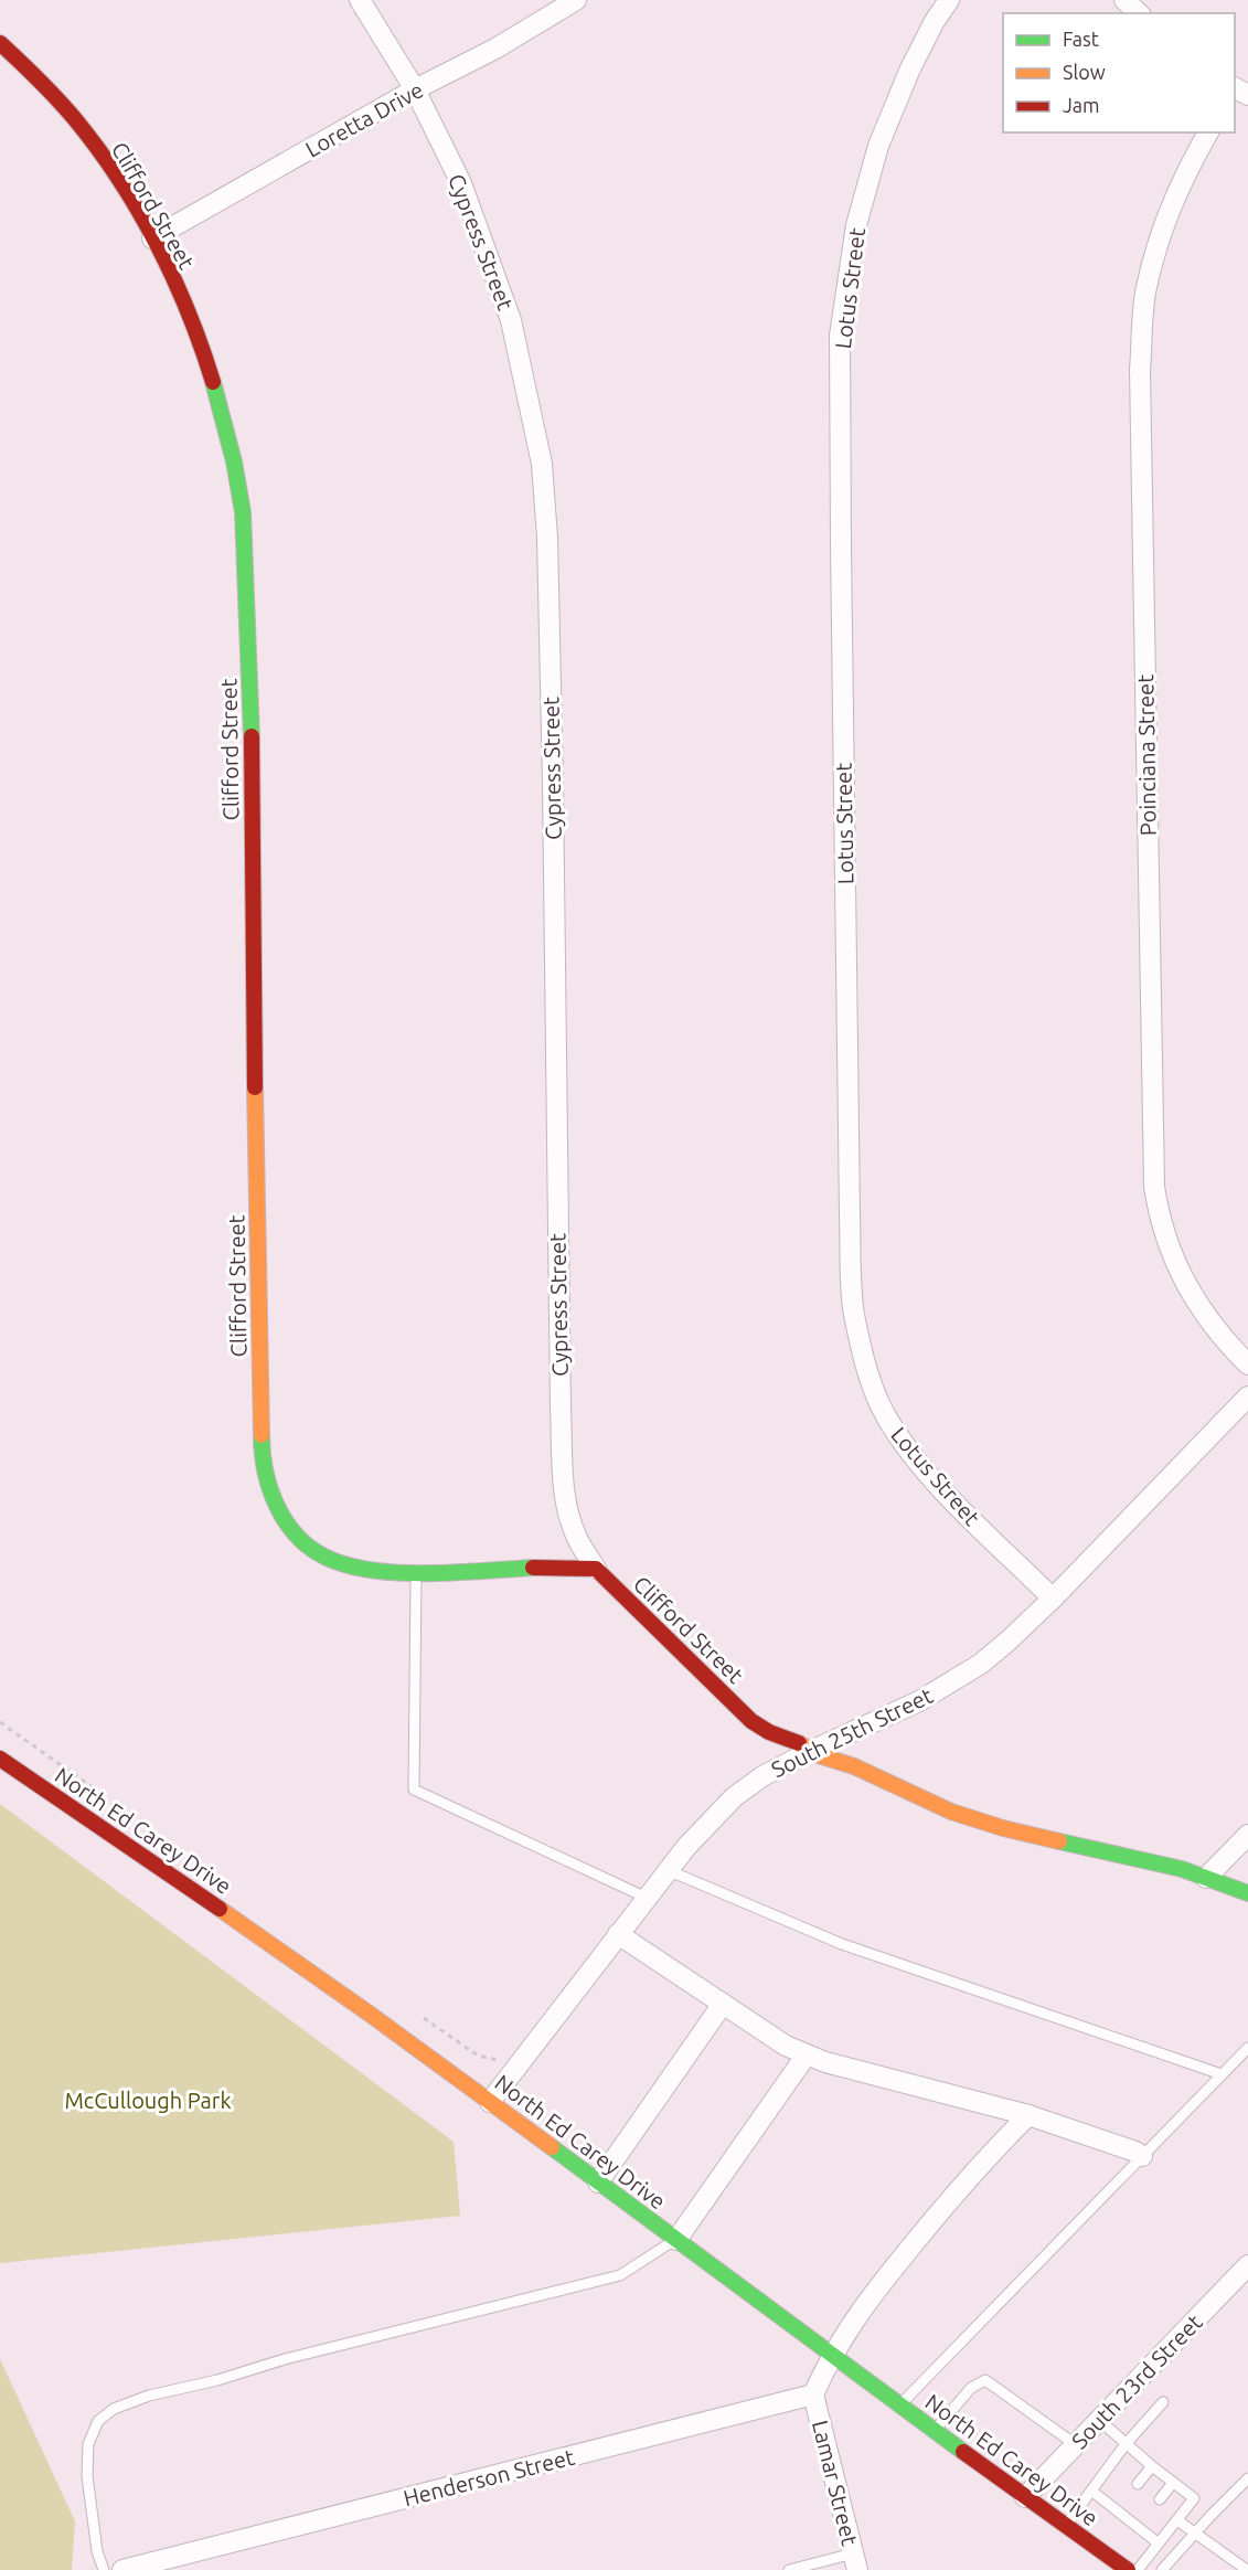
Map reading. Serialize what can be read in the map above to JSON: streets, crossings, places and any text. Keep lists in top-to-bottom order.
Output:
{
  "streets": {
    "street": [
      "Loretta Drive",
      "Clifford Street",
      "Cypress Street",
      "Lotus Street",
      "Poinciana Street",
      "South 25th Street",
      "North Ed Carey Drive",
      "South 23rd Street",
      "Henderson Street",
      "Lamar Street"
    ]
  },
  "crossings": [
    ["Loretta Drive", "Clifford Street"],
    ["Loretta Drive", "Cypress Street"],
    ["Clifford Street", "Cypress Street"],
    ["Clifford Street", "South 25th Street"],
    ["Lotus Street", "South 25th Street"],
    ["South 25th Street", "North Ed Carey Drive"],
    ["North Ed Carey Drive", "South 23rd Street"],
    ["Henderson Street", "Lamar Street"]
  ],
  "parks": ["McCullough Park"],
  "legend": ["Fast", "Slow", "Jam"]
}
